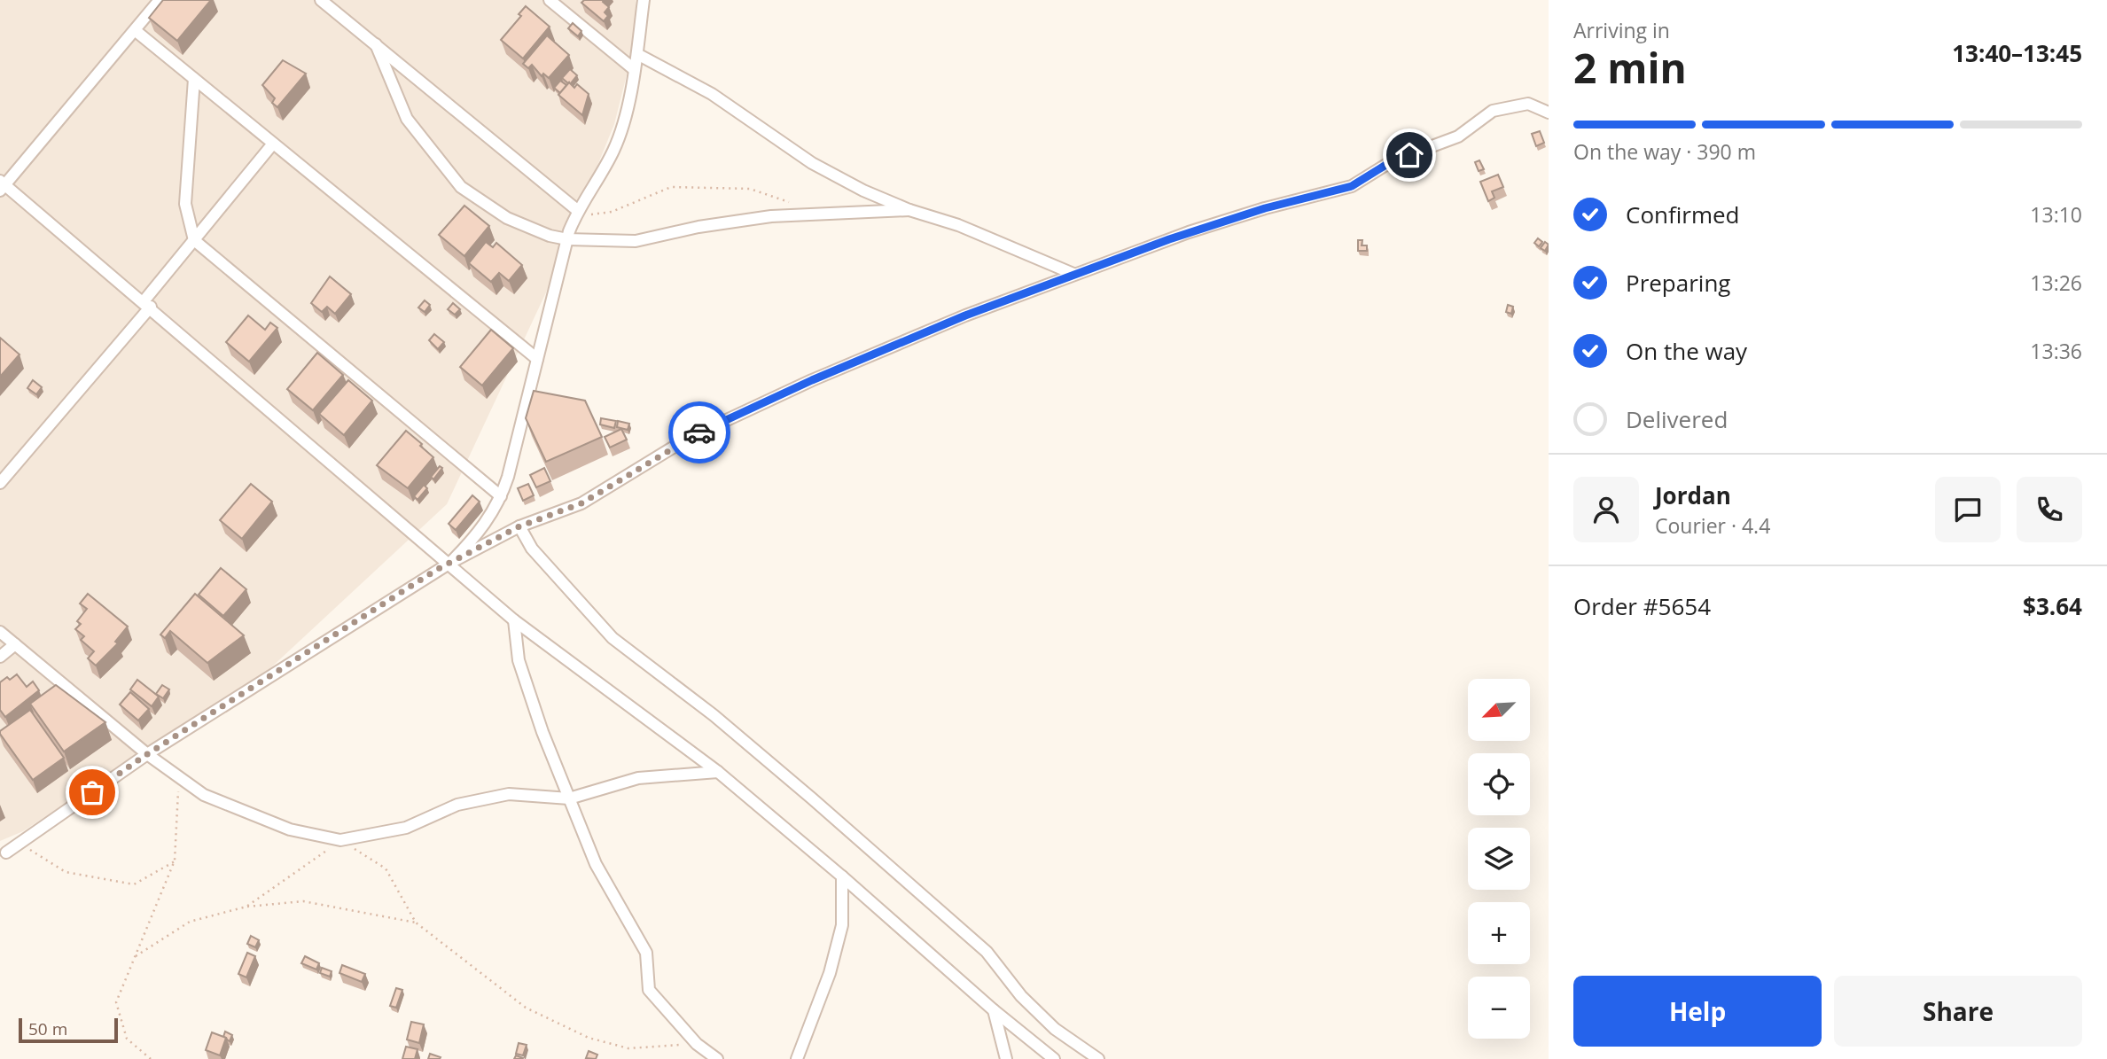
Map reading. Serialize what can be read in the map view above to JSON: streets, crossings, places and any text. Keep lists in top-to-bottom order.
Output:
{
  "scale_bar": "50 m",
  "north": "bottom left",
  "page": {
    "heading": ["2 min", "Arriving in", "13:40–13:45"],
    "panel": [
      "Jordan",
      "Courier · 4.4",
      "Order #5654",
      "$3.64"
    ],
    "bar": "On the way · 390 m",
    "list": [
      ["Confirmed", "13:10"],
      ["Preparing", "13:26"],
      ["On the way", "13:36"],
      "Delivered"
    ],
    "map_buttons": ["+", "−"],
    "buttons": ["Help", "Share"],
    "scale": "50 m"
  }
}
